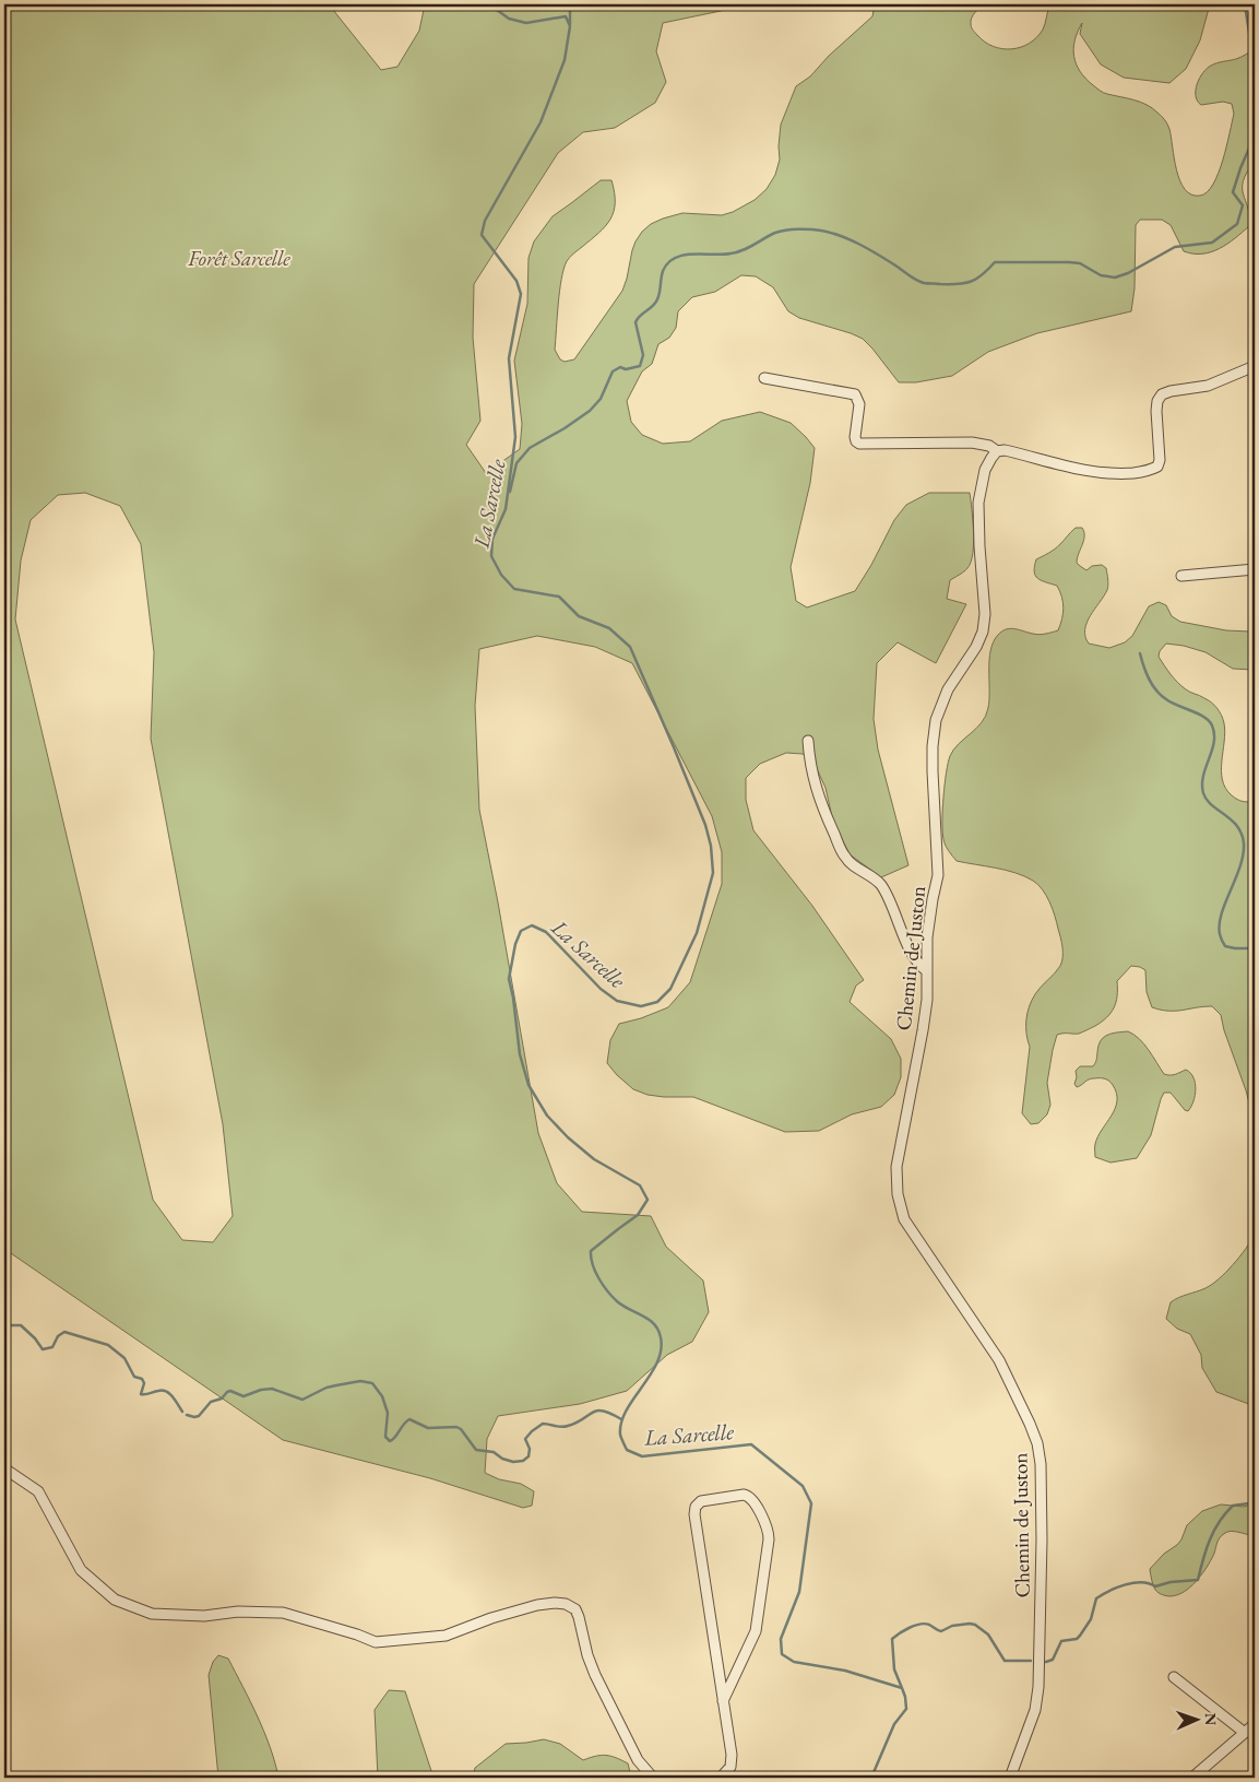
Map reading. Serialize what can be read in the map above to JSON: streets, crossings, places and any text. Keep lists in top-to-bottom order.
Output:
{
  "streets": {
    "street": ["Chemin de Juston"]
  },
  "water": ["La Sarcelle"],
  "parks": ["Forêt Sarcelle"],
  "north": "right"
}
